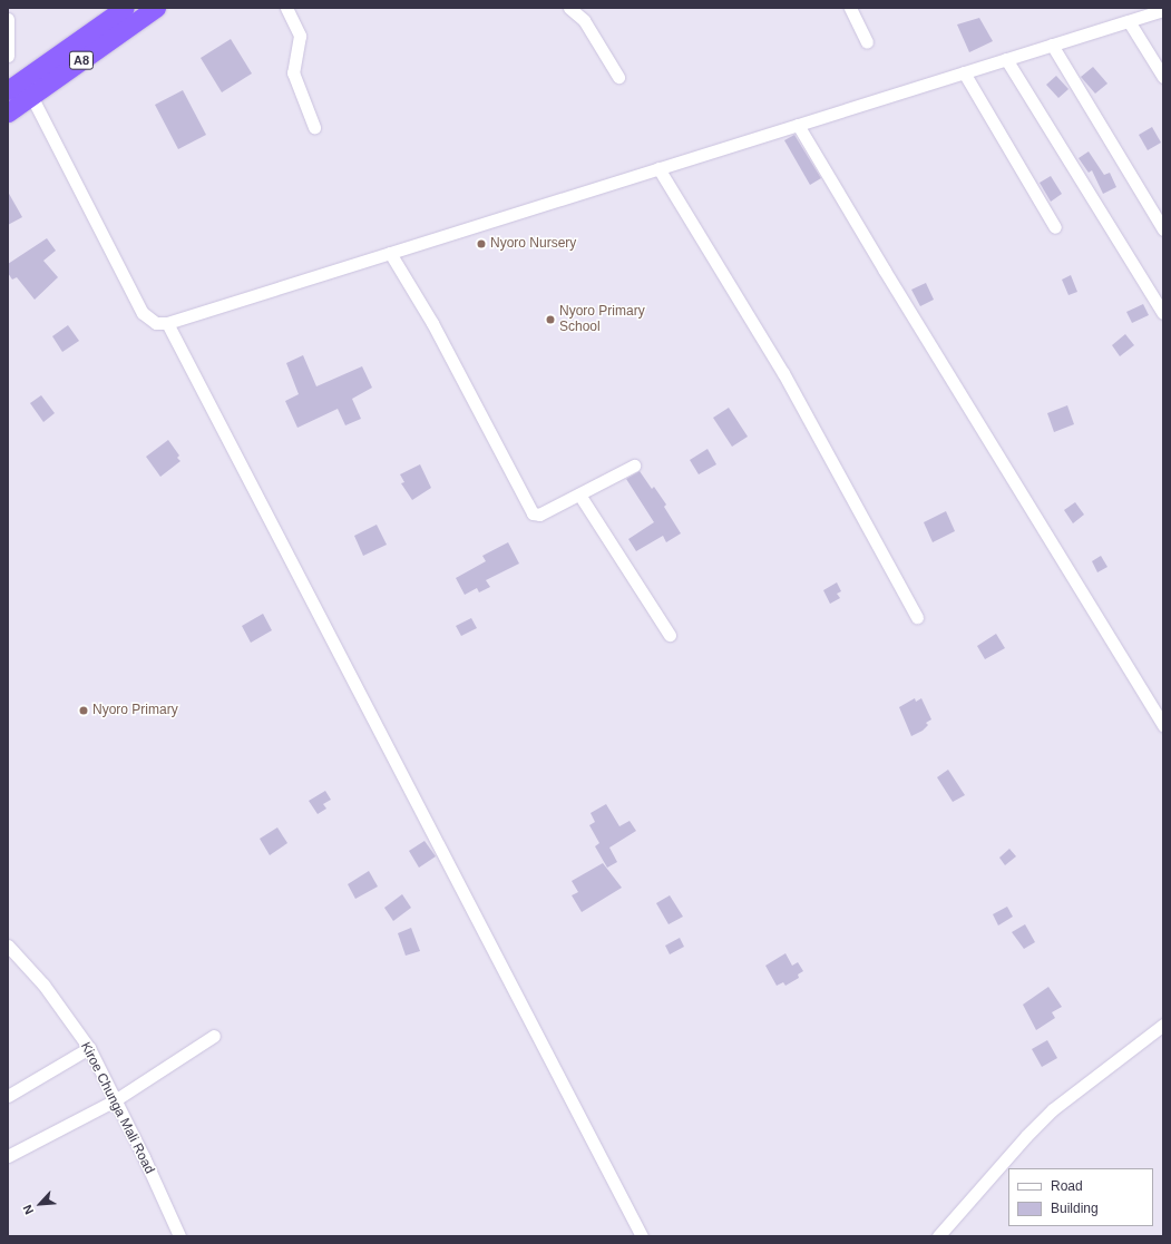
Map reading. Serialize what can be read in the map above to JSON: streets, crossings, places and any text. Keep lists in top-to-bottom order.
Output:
{
  "streets": {
    "highway": ["A8"],
    "street": ["Kiroe Chunga Mali Road"]
  },
  "places": ["Nyoro Nursery", "Nyoro Primary School", "Nyoro Primary"],
  "legend": ["Road", "Building"],
  "north": "bottom left"
}
